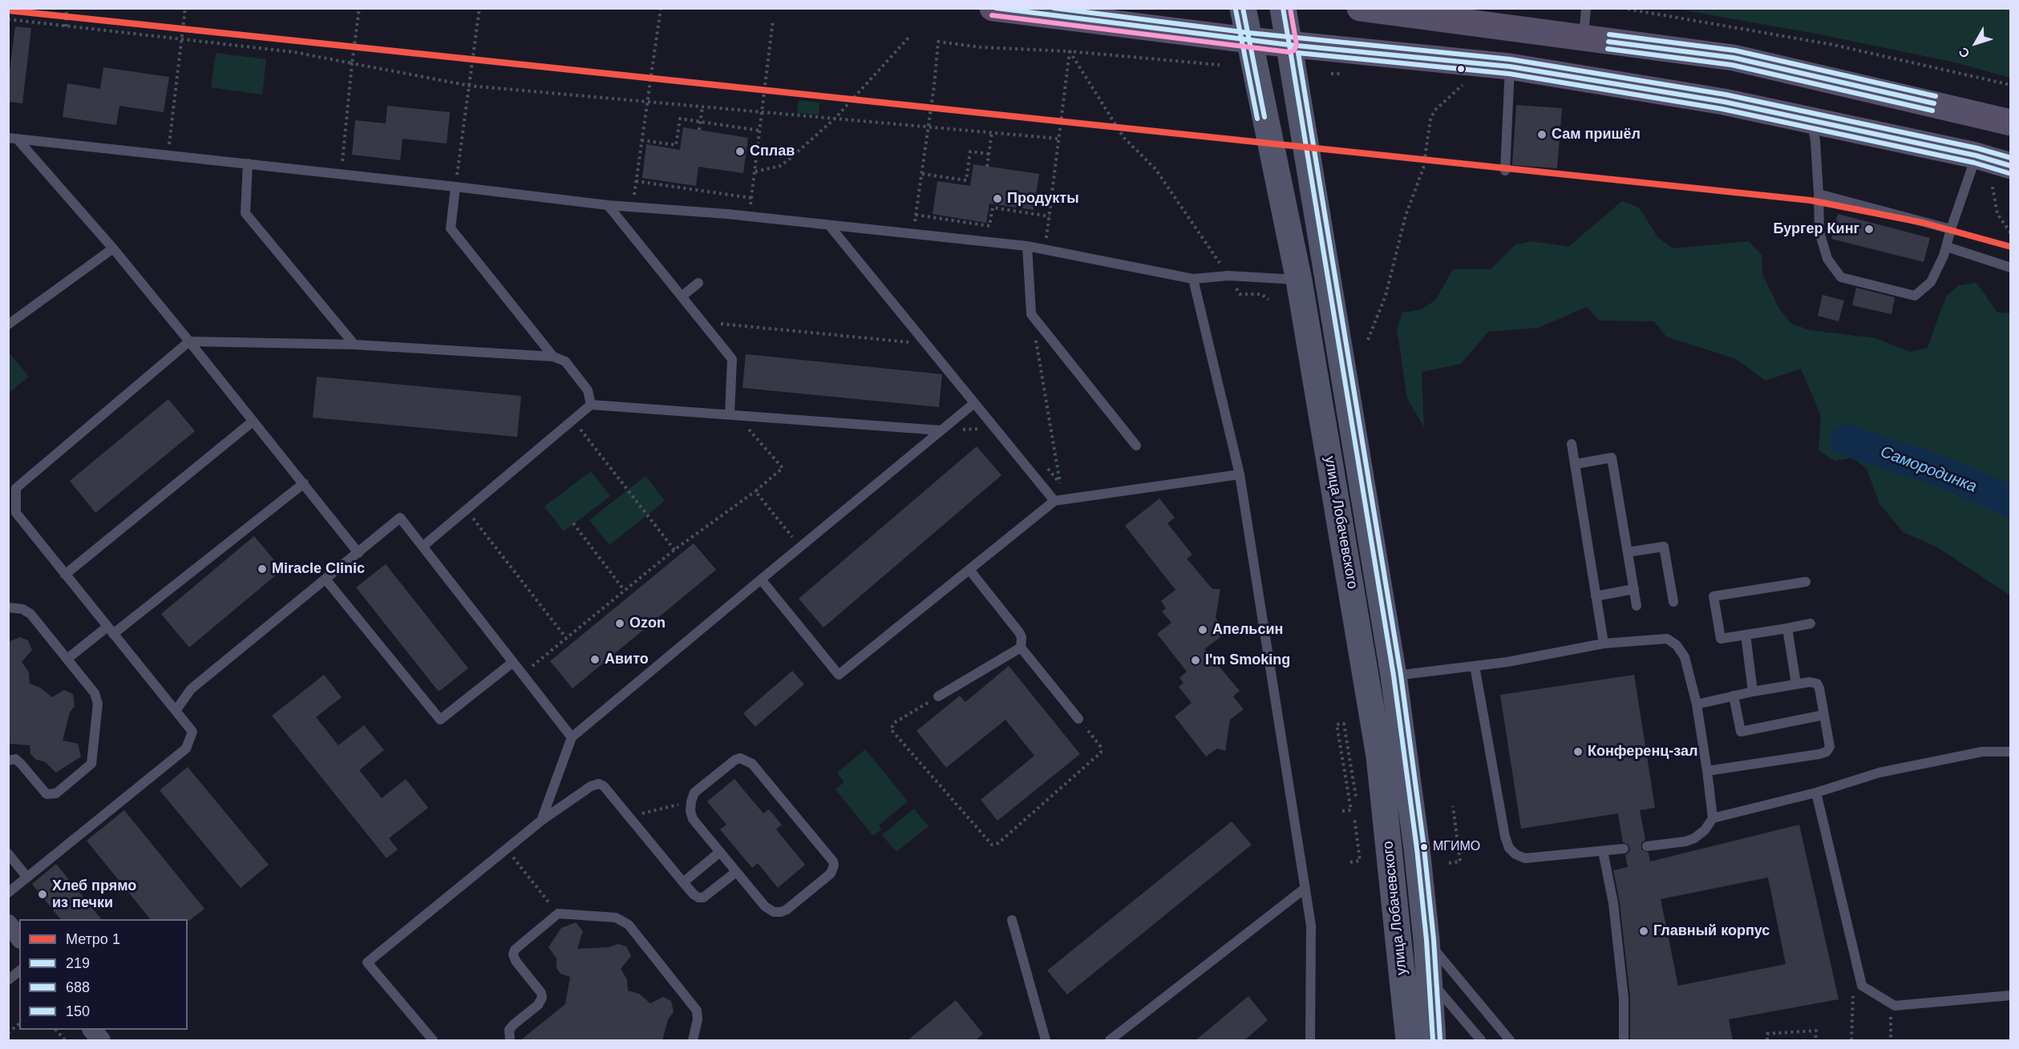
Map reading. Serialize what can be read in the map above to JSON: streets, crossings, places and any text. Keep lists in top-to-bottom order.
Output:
{
  "streets": {
    "main road": ["улица Лобачевского"]
  },
  "water": ["Самородинка"],
  "places": [
    "Сам пришёл",
    "Сплав",
    "Продукты",
    "Бургер Кинг",
    "Miracle Clinic",
    "Ozon",
    "Апельсин",
    "Авито",
    "I'm Smoking",
    "Конференц-зал",
    "МГИМО",
    "Хлеб прямо из печки",
    "Главный корпус"
  ],
  "lines": [
    "transit line 219",
    "transit line 150",
    "transit line 688",
    "metro line 1"
  ],
  "legend": [
    "Метро 1",
    "219",
    "688",
    "150"
  ],
  "north": "bottom left"
}
